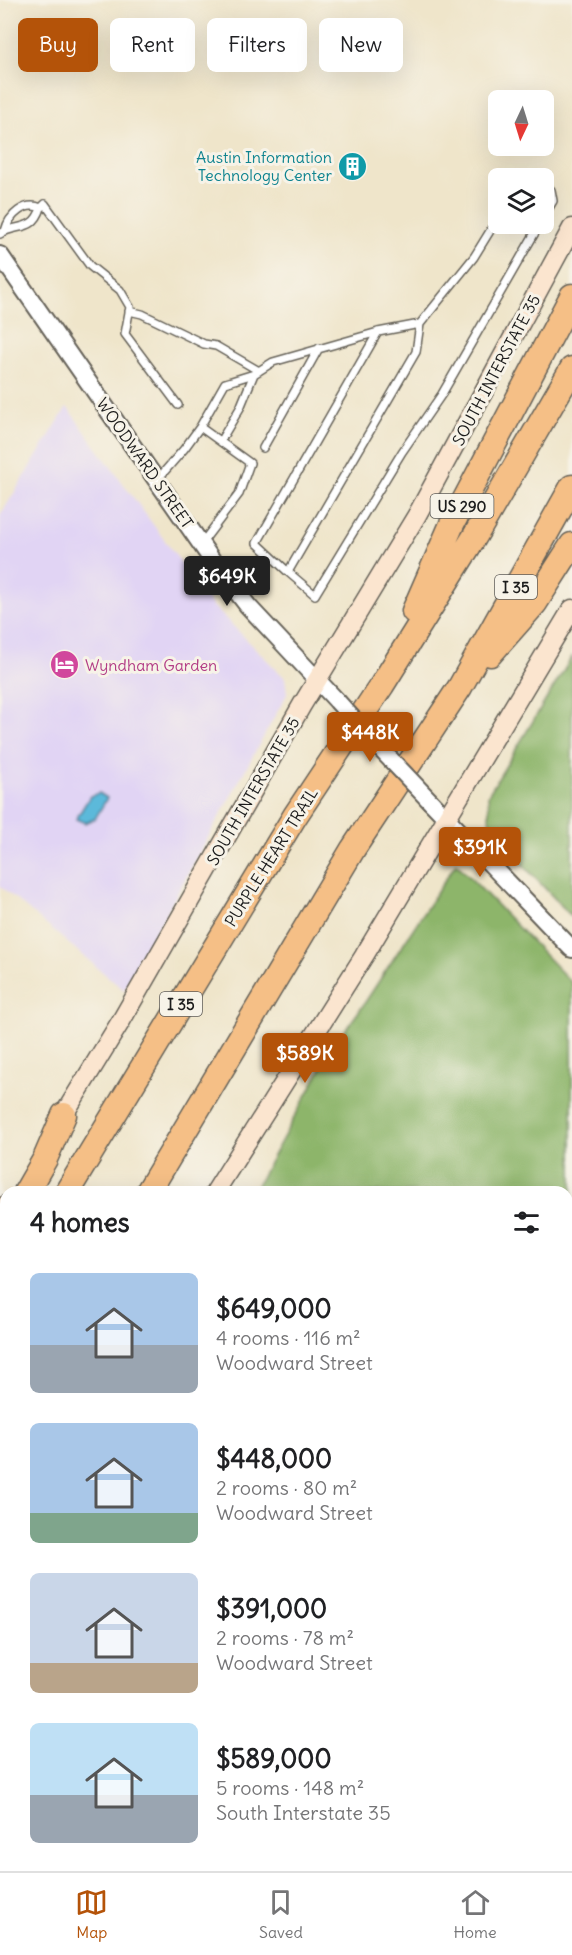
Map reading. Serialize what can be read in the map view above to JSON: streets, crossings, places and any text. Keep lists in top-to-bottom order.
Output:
{
  "streets": {
    "highway": ["US 290", "I 35", "PURPLE HEART TRAIL"],
    "main road": ["SOUTH INTERSTATE 35"],
    "street": ["WOODWARD STREET"]
  },
  "crossings": [
    ["SOUTH INTERSTATE 35", "WOODWARD STREET"],
    ["US 290", "PURPLE HEART TRAIL"]
  ],
  "places": {
    "building": ["Austin Information Technology Center"],
    "hotel": ["Wyndham Garden"]
  },
  "north": "bottom",
  "page": {
    "chip": [
      "Buy",
      "Rent",
      "Filters",
      "New"
    ],
    "price": [
      "$649K",
      "$448K",
      "$391K",
      "$589K"
    ],
    "heading": "4 homes",
    "list": [
      {
        "name": "$649,000",
        "note": "4 rooms · 116 m² · Woodward Street"
      },
      {
        "name": "$448,000",
        "note": "2 rooms · 80 m² · Woodward Street"
      },
      {
        "name": "$391,000",
        "note": "2 rooms · 78 m² · Woodward Street"
      },
      {
        "name": "$589,000",
        "note": "5 rooms · 148 m² · South Interstate 35"
      }
    ],
    "tabs": ["Map", "Saved", "Home"]
  }
}
